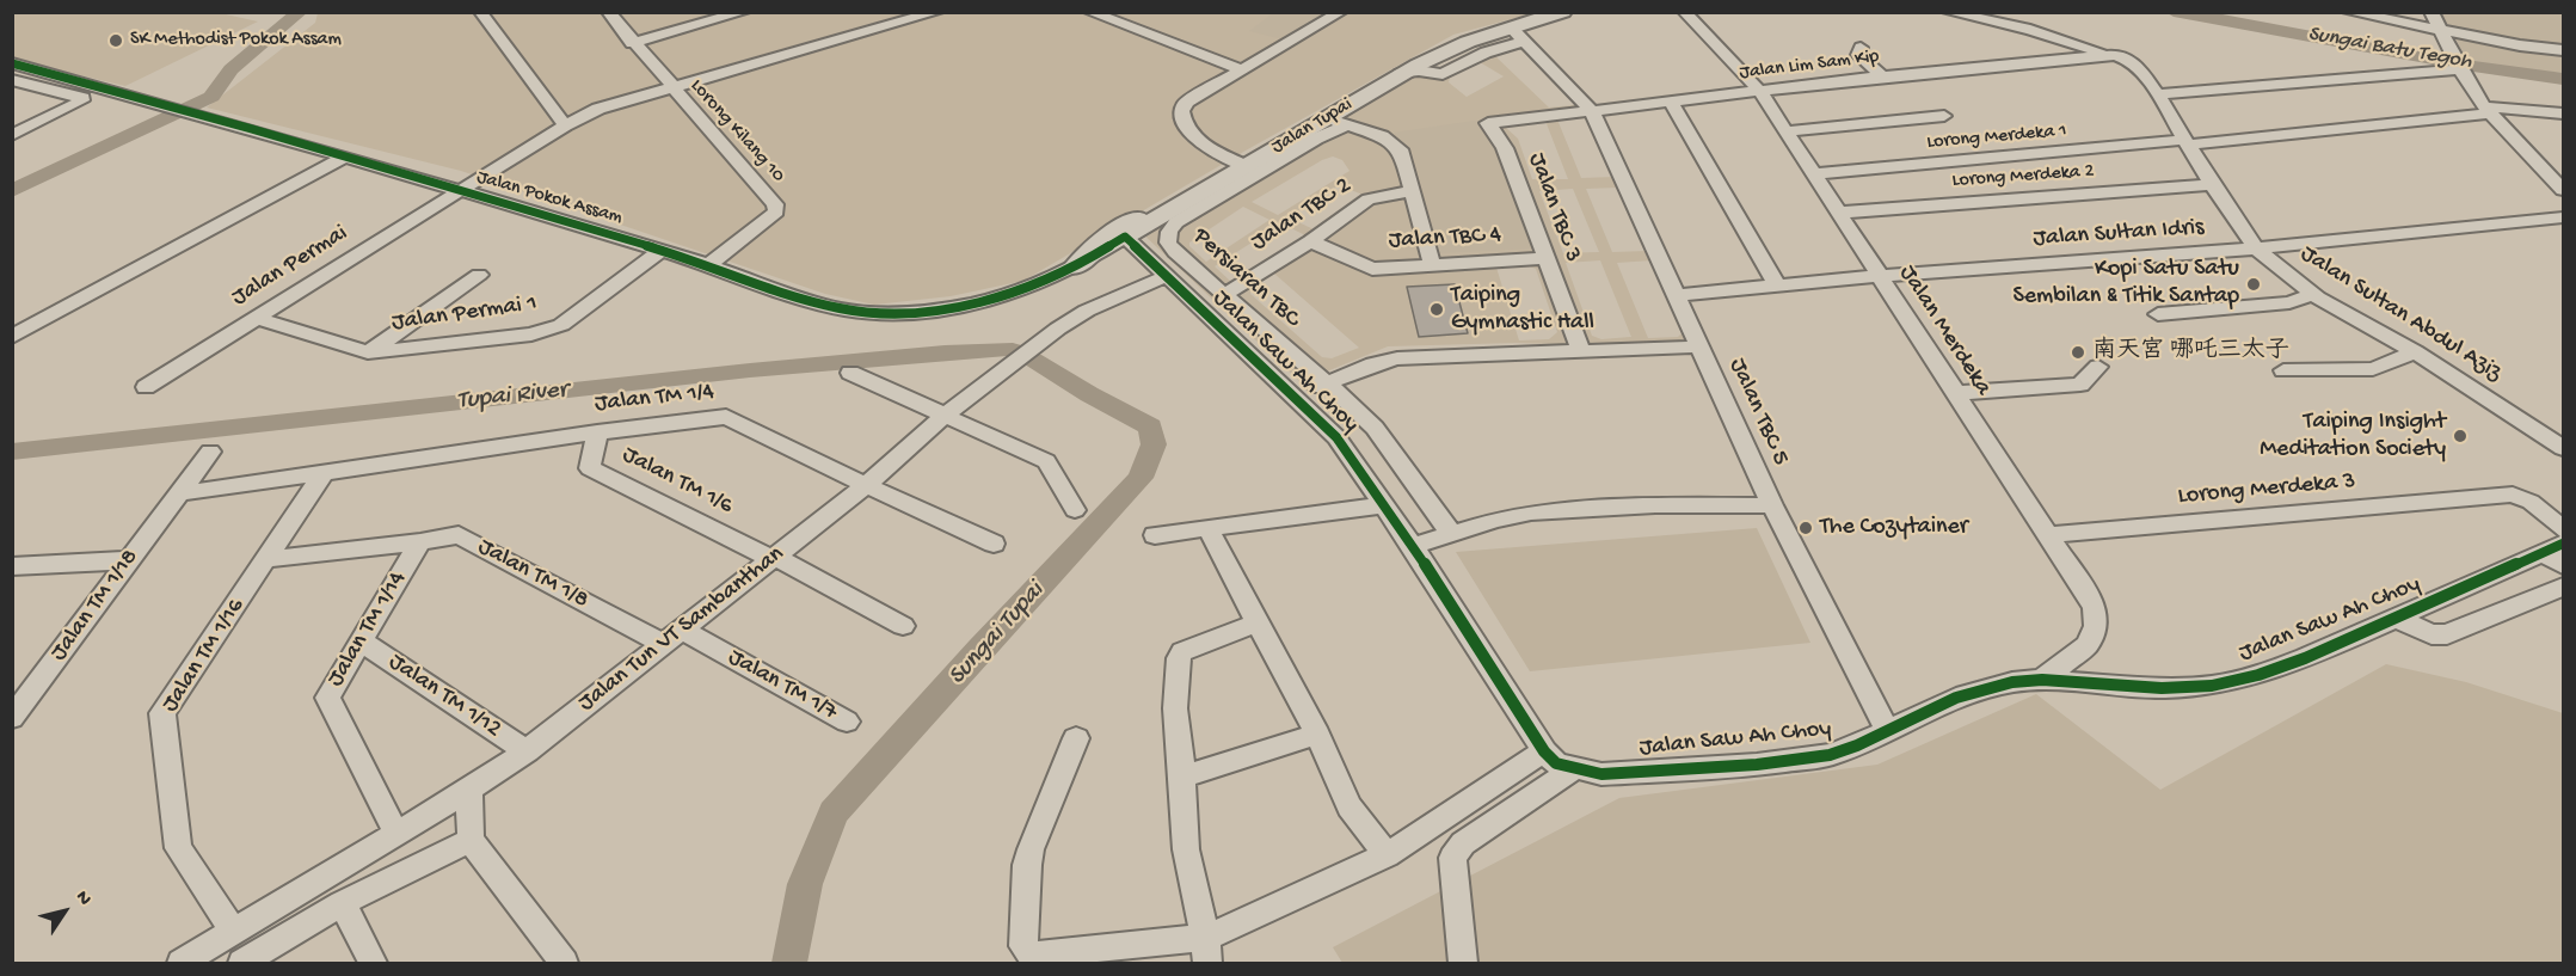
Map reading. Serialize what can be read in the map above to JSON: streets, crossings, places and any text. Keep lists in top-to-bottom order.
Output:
{
  "streets": {
    "main road": ["Jalan Tupai"],
    "street": [
      "Jalan Lim Sam Kip",
      "Lorong Kilang 10",
      "Lorong Merdeka 1",
      "Lorong Merdeka 2",
      "Jalan Pokok Assam",
      "Jalan TBC 3",
      "Jalan TBC 2",
      "Jalan Sultan Idris",
      "Jalan TBC 4",
      "Jalan Permai",
      "Persiaran TBC",
      "Jalan Permai 1",
      "Jalan Sultan Abdul Aziz",
      "Jalan Merdeka",
      "Jalan Saw Ah Choy",
      "Jalan TM 1/4",
      "Jalan TBC 5",
      "Jalan TM 1/6",
      "Lorong Merdeka 3",
      "Jalan TM 1/8",
      "Jalan TM 1/18",
      "Jalan TM 1/14",
      "Jalan Tun VT Sambanthan",
      "Jalan TM 1/16",
      "Jalan TM 1/7",
      "Jalan TM 1/12"
    ]
  },
  "crossings": [
    ["Jalan Lim Sam Kip", "Jalan TBC 3"],
    ["Jalan Lim Sam Kip", "Jalan Sultan Abdul Aziz"],
    ["Jalan Lim Sam Kip", "Jalan Merdeka"],
    ["Jalan Lim Sam Kip", "Jalan TBC 5"],
    ["Jalan Tupai", "Jalan Pokok Assam"],
    ["Jalan Tupai", "Persiaran TBC"],
    ["Jalan Tupai", "Jalan Saw Ah Choy"],
    ["Lorong Kilang 10", "Jalan Pokok Assam"],
    ["Lorong Kilang 10", "Jalan Permai"],
    ["Lorong Merdeka 1", "Jalan Sultan Abdul Aziz"],
    ["Lorong Merdeka 1", "Jalan Merdeka"],
    ["Lorong Merdeka 2", "Jalan Sultan Abdul Aziz"],
    ["Lorong Merdeka 2", "Jalan Merdeka"],
    ["Jalan Pokok Assam", "Jalan Permai"],
    ["Jalan Pokok Assam", "Jalan Permai 1"],
    ["Jalan TBC 3", "Jalan TBC 4"],
    ["Jalan TBC 2", "Jalan TBC 4"],
    ["Jalan TBC 2", "Persiaran TBC"],
    ["Jalan Sultan Idris", "Jalan Sultan Abdul Aziz"],
    ["Jalan Sultan Idris", "Jalan Merdeka"],
    ["Jalan Sultan Idris", "Jalan TBC 5"],
    ["Jalan Permai", "Jalan Permai 1"],
    ["Jalan Merdeka", "Jalan Saw Ah Choy"],
    ["Jalan Merdeka", "Lorong Merdeka 3"],
    ["Jalan Saw Ah Choy", "Jalan TBC 5"],
    ["Jalan Saw Ah Choy", "Jalan Tun VT Sambanthan"],
    ["Jalan TM 1/4", "Jalan TM 1/6"],
    ["Jalan TM 1/4", "Jalan TM 1/18"],
    ["Jalan TM 1/4", "Jalan Tun VT Sambanthan"],
    ["Jalan TM 1/4", "Jalan TM 1/16"],
    ["Jalan TM 1/6", "Jalan Tun VT Sambanthan"],
    ["Jalan TM 1/8", "Jalan TM 1/14"],
    ["Jalan TM 1/8", "Jalan Tun VT Sambanthan"],
    ["Jalan TM 1/8", "Jalan TM 1/16"],
    ["Jalan TM 1/8", "Jalan TM 1/7"],
    ["Jalan TM 1/14", "Jalan Tun VT Sambanthan"],
    ["Jalan TM 1/14", "Jalan TM 1/12"],
    ["Jalan Tun VT Sambanthan", "Jalan TM 1/16"],
    ["Jalan Tun VT Sambanthan", "Jalan TM 1/7"],
    ["Jalan Tun VT Sambanthan", "Jalan TM 1/12"]
  ],
  "water": ["Sungai Batu Tegoh", "Tupai River", "Sungai Tupai"],
  "places": [
    "SK Methodist Pokok Assam",
    "Kopi Satu Satu Sembilan & Titik Santap",
    "Taiping Gymnastic Hall",
    "南天宫 哪吒三太子",
    "Taiping Insight Meditation Society",
    "The Cozytainer"
  ],
  "north": "top right"
}
